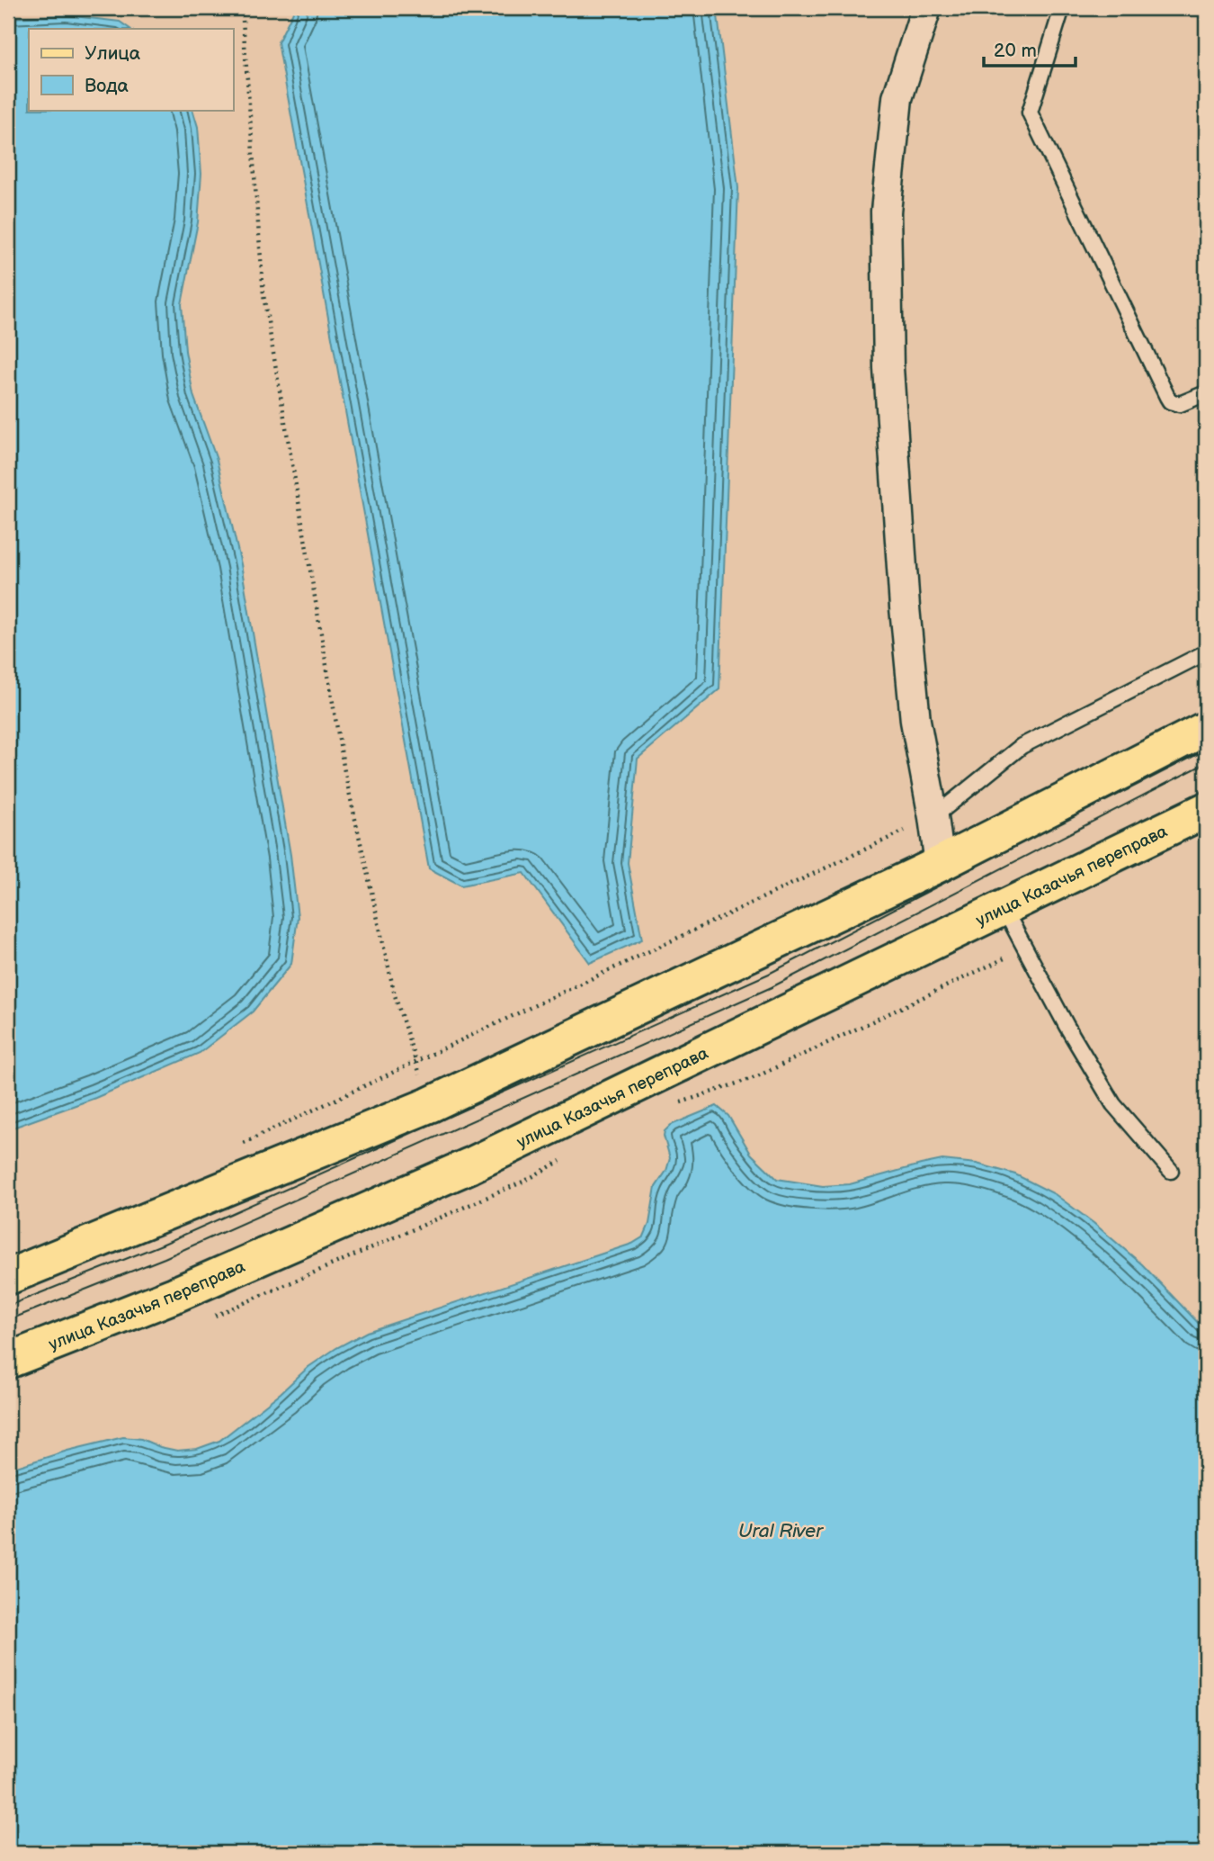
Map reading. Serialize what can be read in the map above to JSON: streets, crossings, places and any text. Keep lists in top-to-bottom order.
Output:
{
  "streets": {
    "main road": ["улица Казачья переправа"]
  },
  "water": ["Ural River"],
  "legend": ["Улица", "Вода"],
  "scale_bar": "20 m"
}
